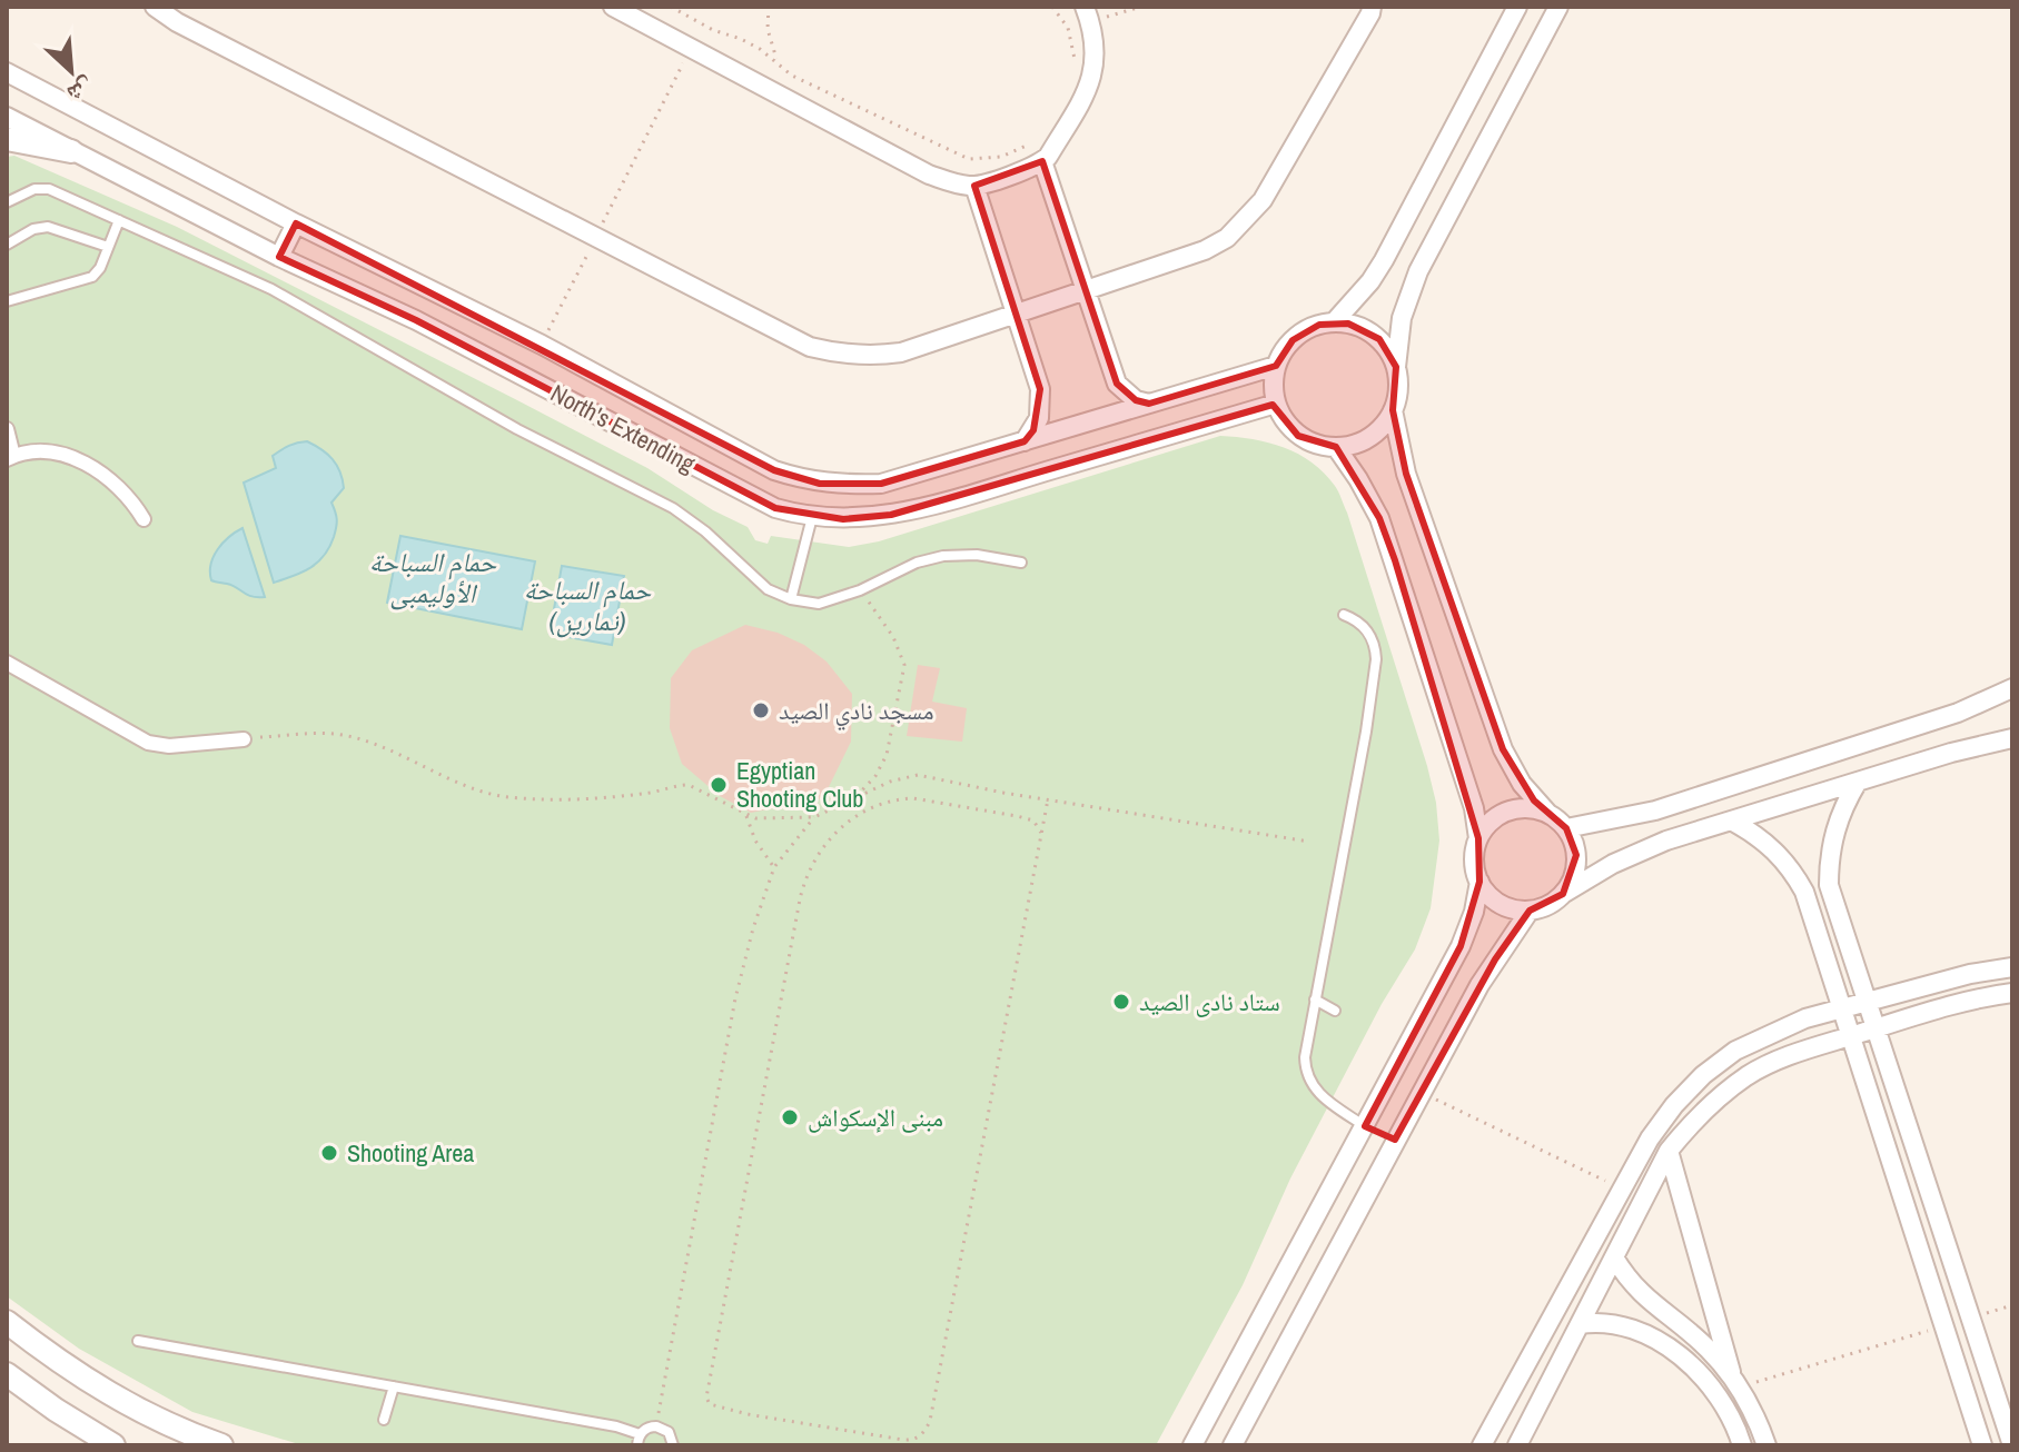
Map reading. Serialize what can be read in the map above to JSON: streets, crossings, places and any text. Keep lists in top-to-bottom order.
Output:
{
  "streets": {
    "street": ["North's Extending"]
  },
  "water": ["حمام السباحة الأوليمبى", "حمام السباحة (تمارين)"],
  "places": [
    "مسجد نادي الصيد",
    "Egyptian Shooting Club",
    "ستاد نادى الصيد",
    "مبنى الإسكواش",
    "Shooting Area"
  ],
  "north": "bottom right"
}
